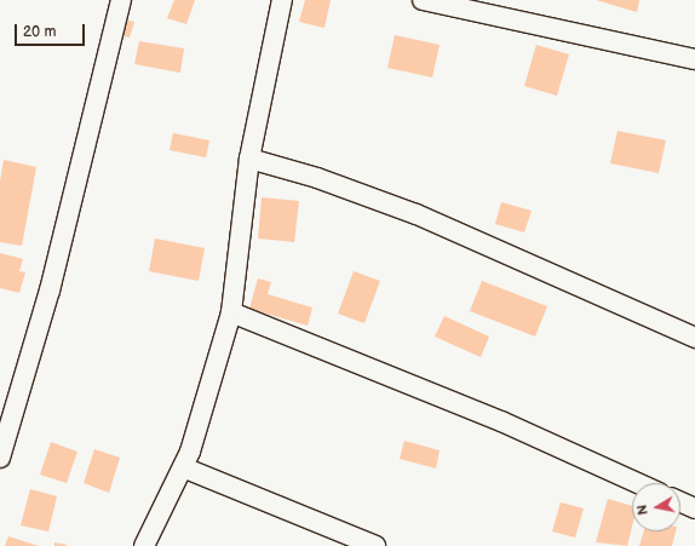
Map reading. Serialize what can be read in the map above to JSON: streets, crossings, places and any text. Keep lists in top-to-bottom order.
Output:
{
  "scale_bar": "20 m",
  "north": "left"
}
